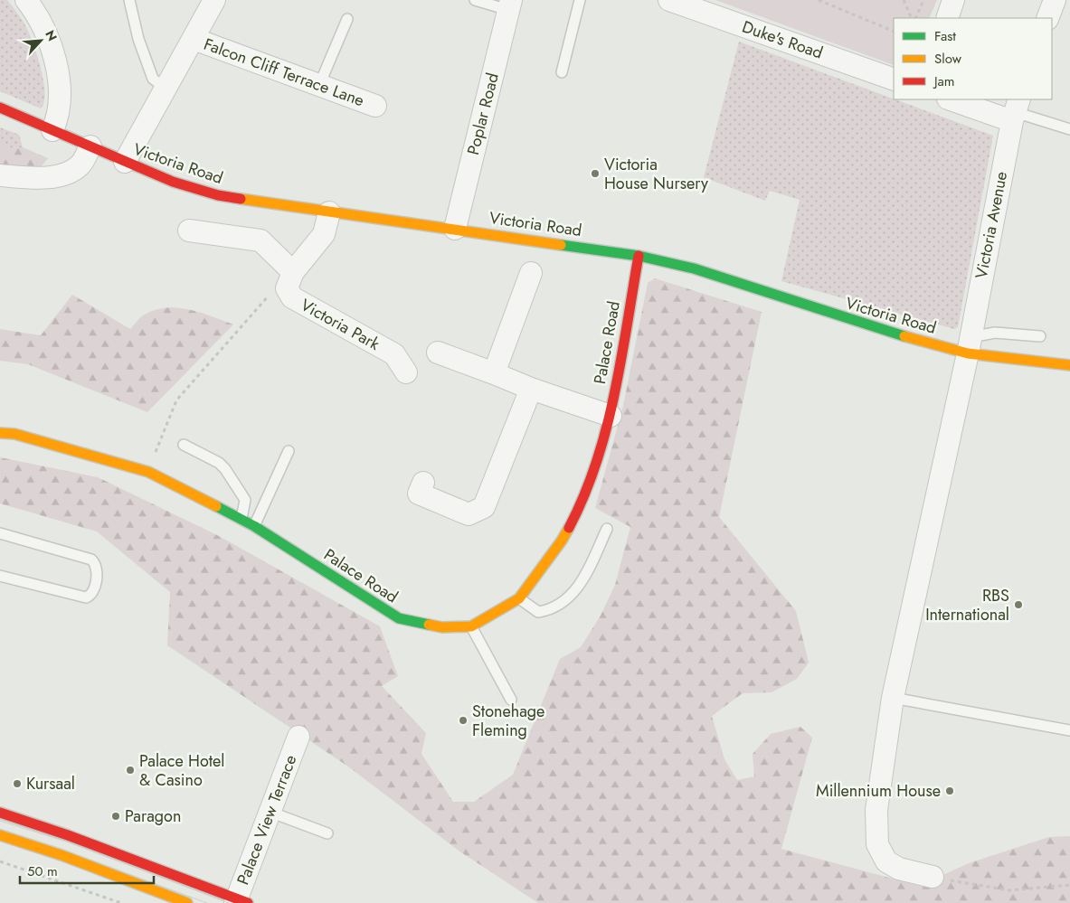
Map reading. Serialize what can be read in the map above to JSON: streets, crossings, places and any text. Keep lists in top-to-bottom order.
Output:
{
  "streets": {
    "main road": ["Victoria Road", "Palace Road"],
    "street": [
      "Duke's Road",
      "Falcon Cliff Terrace Lane",
      "Poplar Road",
      "Victoria Avenue",
      "Victoria Park",
      "Palace View Terrace"
    ]
  },
  "crossings": [
    ["Poplar Road", "Victoria Road"],
    ["Victoria Road", "Victoria Avenue"],
    ["Victoria Road", "Palace Road"]
  ],
  "places": [
    "Victoria House Nursery",
    "RBS International",
    "Stonehage Fleming",
    "Palace Hotel & Casino",
    "Kursaal",
    "Millennium House",
    "Paragon"
  ],
  "legend": ["Fast", "Slow", "Jam"],
  "scale_bar": "50 m",
  "north": "top right"
}
